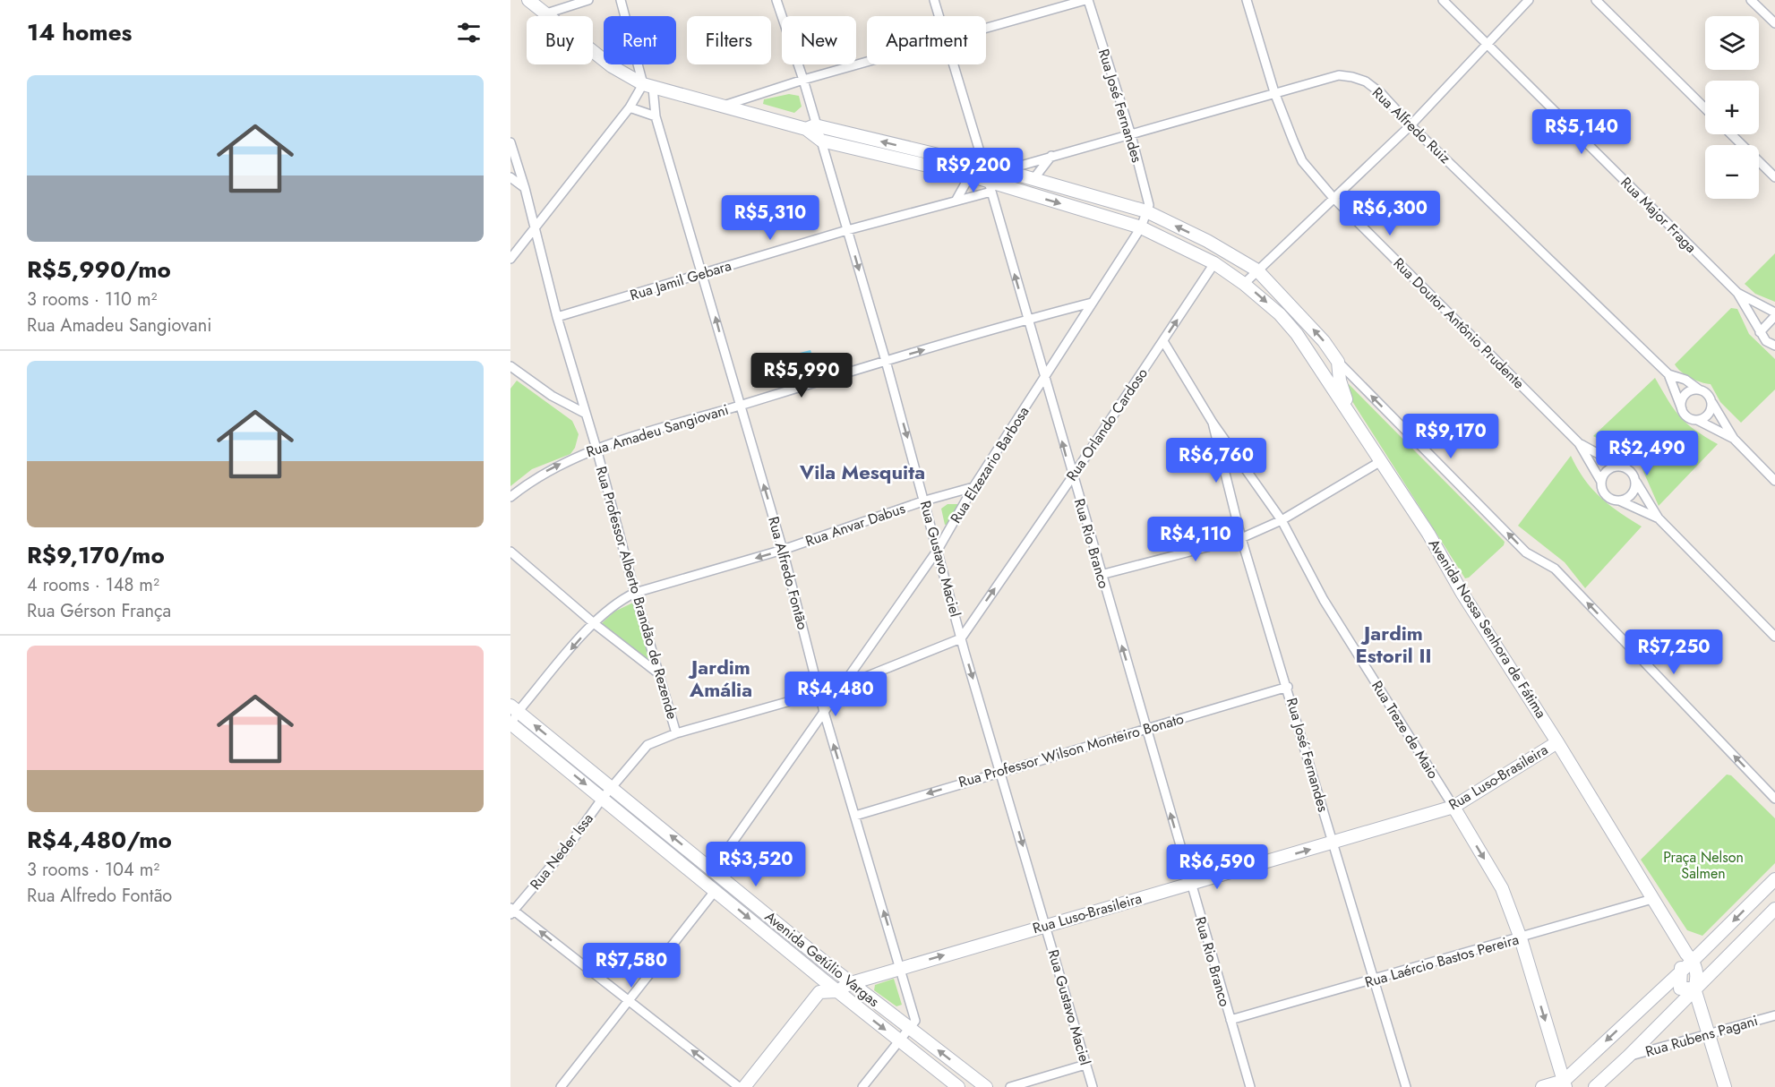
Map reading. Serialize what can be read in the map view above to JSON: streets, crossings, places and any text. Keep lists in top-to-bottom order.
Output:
{
  "streets": {
    "street": [
      "Rua José Fernandes",
      "Rua Alfredo Ruiz",
      "Rua Major Fraga",
      "Rua Jamil Gebara",
      "Rua Doutor Antônio Prudente",
      "Rua Orlando Cardoso",
      "Rua Amadeu Sangiovani",
      "Rua Elzezario Barbosa",
      "Rua Anvar Dabus",
      "Rua Rio Branco",
      "Rua Gustavo Maciel",
      "Rua Alfredo Fontão",
      "Rua Professor Alberto Brandão de Rezende",
      "Avenida Nossa Senhora de Fátima",
      "Rua Treze de Maio",
      "Rua Professor Wilson Monteiro Bonato",
      "Rua Luso-Brasileira",
      "Rua Neder Issa",
      "Avenida Getúlio Vargas",
      "Rua Laércio Bastos Pereira",
      "Rua Rubens Pagani"
    ]
  },
  "crossings": [
    ["Rua José Fernandes", "Rua Alfredo Ruiz"],
    ["Rua José Fernandes", "Rua Elzezario Barbosa"],
    ["Rua José Fernandes", "Avenida Nossa Senhora de Fátima"],
    ["Rua José Fernandes", "Rua Treze de Maio"],
    ["Rua José Fernandes", "Rua Professor Wilson Monteiro Bonato"],
    ["Rua José Fernandes", "Rua Luso-Brasileira"],
    ["Rua José Fernandes", "Rua Laércio Bastos Pereira"],
    ["Rua Alfredo Ruiz", "Rua Doutor Antônio Prudente"],
    ["Rua Jamil Gebara", "Rua Rio Branco"],
    ["Rua Jamil Gebara", "Rua Gustavo Maciel"],
    ["Rua Jamil Gebara", "Rua Alfredo Fontão"],
    ["Rua Jamil Gebara", "Rua Professor Alberto Brandão de Rezende"],
    ["Rua Jamil Gebara", "Avenida Nossa Senhora de Fátima"],
    ["Rua Orlando Cardoso", "Rua Rio Branco"],
    ["Rua Orlando Cardoso", "Rua Gustavo Maciel"],
    ["Rua Orlando Cardoso", "Avenida Nossa Senhora de Fátima"],
    ["Rua Orlando Cardoso", "Rua Treze de Maio"],
    ["Rua Orlando Cardoso", "Rua Neder Issa"],
    ["Rua Amadeu Sangiovani", "Rua Elzezario Barbosa"],
    ["Rua Amadeu Sangiovani", "Rua Rio Branco"],
    ["Rua Amadeu Sangiovani", "Rua Gustavo Maciel"],
    ["Rua Amadeu Sangiovani", "Rua Alfredo Fontão"],
    ["Rua Amadeu Sangiovani", "Rua Professor Alberto Brandão de Rezende"],
    ["Rua Elzezario Barbosa", "Rua Anvar Dabus"],
    ["Rua Elzezario Barbosa", "Rua Rio Branco"],
    ["Rua Elzezario Barbosa", "Rua Gustavo Maciel"],
    ["Rua Elzezario Barbosa", "Rua Alfredo Fontão"],
    ["Rua Elzezario Barbosa", "Avenida Nossa Senhora de Fátima"],
    ["Rua Elzezario Barbosa", "Rua Neder Issa"],
    ["Rua Elzezario Barbosa", "Avenida Getúlio Vargas"],
    ["Rua Anvar Dabus", "Rua Gustavo Maciel"],
    ["Rua Anvar Dabus", "Rua Alfredo Fontão"],
    ["Rua Anvar Dabus", "Rua Professor Alberto Brandão de Rezende"],
    ["Rua Anvar Dabus", "Avenida Getúlio Vargas"],
    ["Rua Rio Branco", "Avenida Nossa Senhora de Fátima"],
    ["Rua Rio Branco", "Rua Professor Wilson Monteiro Bonato"],
    ["Rua Rio Branco", "Rua Luso-Brasileira"],
    ["Rua Rio Branco", "Rua Laércio Bastos Pereira"],
    ["Rua Gustavo Maciel", "Avenida Nossa Senhora de Fátima"],
    ["Rua Gustavo Maciel", "Rua Professor Wilson Monteiro Bonato"],
    ["Rua Gustavo Maciel", "Rua Luso-Brasileira"],
    ["Rua Gustavo Maciel", "Rua Neder Issa"],
    ["Rua Alfredo Fontão", "Avenida Nossa Senhora de Fátima"],
    ["Rua Alfredo Fontão", "Rua Professor Wilson Monteiro Bonato"],
    ["Rua Alfredo Fontão", "Rua Luso-Brasileira"],
    ["Rua Alfredo Fontão", "Rua Neder Issa"],
    ["Rua Alfredo Fontão", "Avenida Getúlio Vargas"],
    ["Rua Professor Alberto Brandão de Rezende", "Rua Neder Issa"],
    ["Avenida Nossa Senhora de Fátima", "Rua Luso-Brasileira"],
    ["Avenida Nossa Senhora de Fátima", "Rua Laércio Bastos Pereira"],
    ["Rua Treze de Maio", "Rua Luso-Brasileira"],
    ["Rua Treze de Maio", "Rua Laércio Bastos Pereira"],
    ["Rua Luso-Brasileira", "Avenida Getúlio Vargas"],
    ["Rua Neder Issa", "Avenida Getúlio Vargas"]
  ],
  "one_way": [
    "Rua Orlando Cardoso",
    "Rua Amadeu Sangiovani",
    "Rua Anvar Dabus",
    "Rua Rio Branco",
    "Rua Gustavo Maciel",
    "Rua Alfredo Fontão",
    "Rua Treze de Maio",
    "Rua Luso-Brasileira"
  ],
  "districts": ["Vila Mesquita", "Jardim Estoril II", "Jardim Amália"],
  "parks": ["Praça Nelson Salmen"],
  "page": {
    "heading": "14 homes",
    "map_buttons": ["+", "−"],
    "chip": [
      "Buy",
      "Rent",
      "Filters",
      "New",
      "Apartment"
    ],
    "list": [
      {
        "name": "R$5,990/mo",
        "note": "3 rooms · 110 m² · Rua Amadeu Sangiovani"
      },
      {
        "name": "R$9,170/mo",
        "note": "4 rooms · 148 m² · Rua Gérson França"
      },
      {
        "name": "R$4,480/mo",
        "note": "3 rooms · 104 m² · Rua Alfredo Fontão"
      }
    ],
    "price": [
      "R$5,140",
      "R$9,200",
      "R$6,300",
      "R$5,310",
      "R$5,990",
      "R$9,170",
      "R$2,490",
      "R$6,760",
      "R$4,110",
      "R$7,250",
      "R$4,480",
      "R$3,520",
      "R$6,590",
      "R$7,580"
    ]
  }
}
